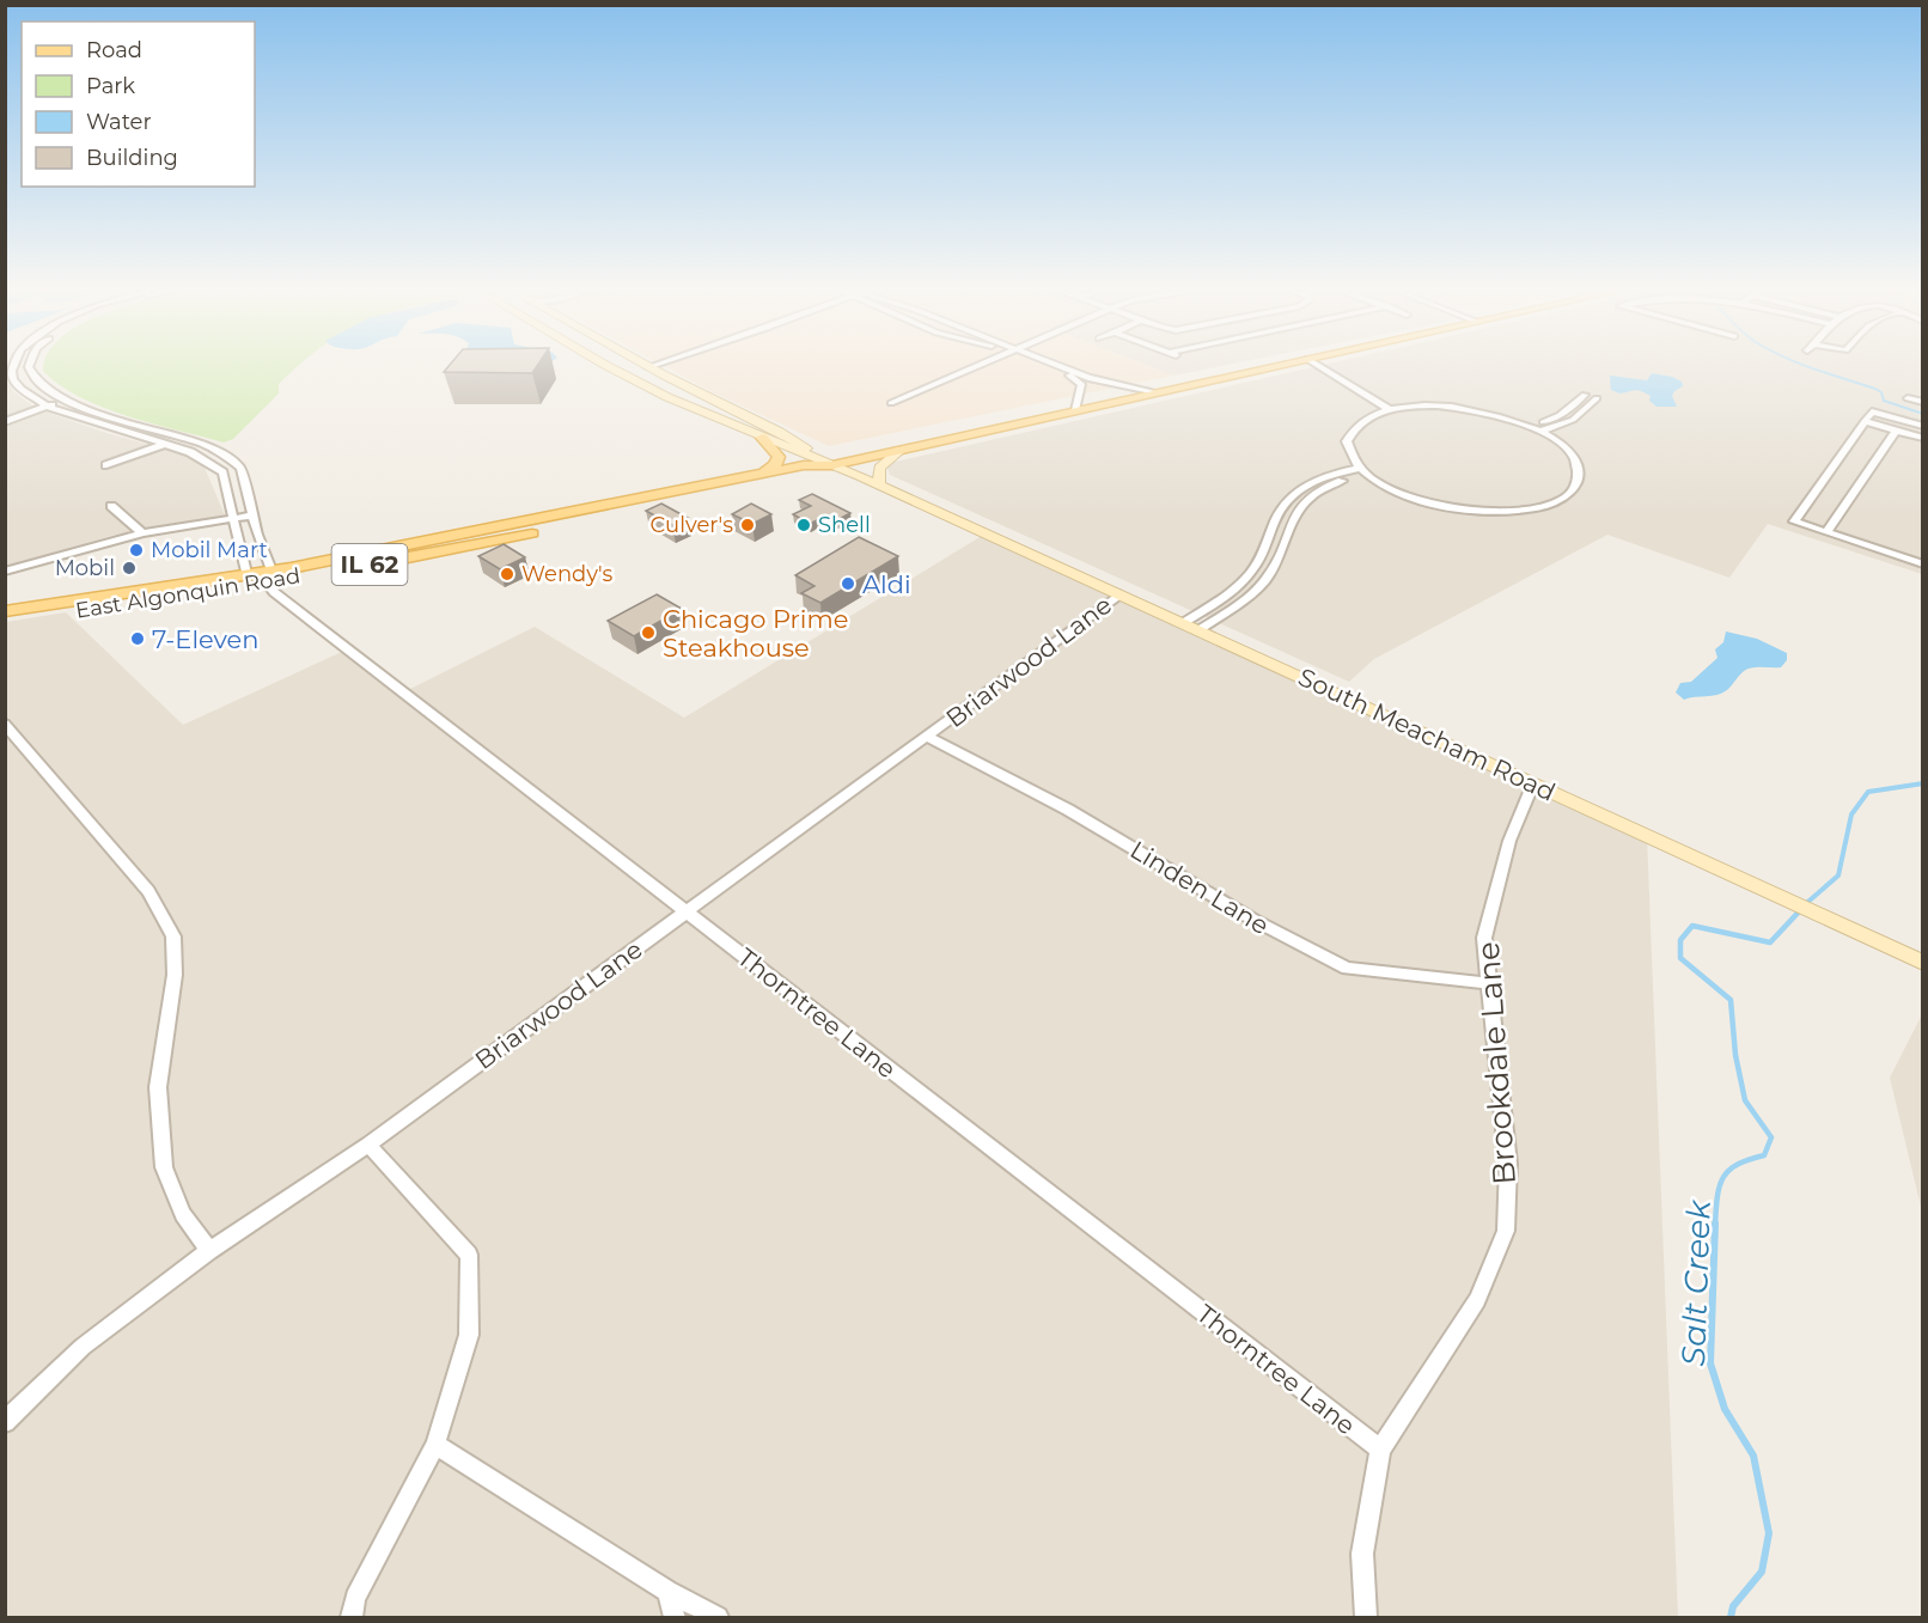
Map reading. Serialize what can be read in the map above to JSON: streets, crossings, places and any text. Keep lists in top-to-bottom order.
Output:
{
  "streets": {
    "main road": ["IL 62", "East Algonquin Road", "South Meacham Road"],
    "street": [
      "Briarwood Lane",
      "Linden Lane",
      "Thorntree Lane",
      "Brookdale Lane"
    ]
  },
  "crossings": [
    ["East Algonquin Road", "South Meacham Road"],
    ["East Algonquin Road", "Thorntree Lane"],
    ["Briarwood Lane", "South Meacham Road"],
    ["Briarwood Lane", "Linden Lane"],
    ["Briarwood Lane", "Thorntree Lane"],
    ["South Meacham Road", "Brookdale Lane"],
    ["Linden Lane", "Brookdale Lane"],
    ["Thorntree Lane", "Brookdale Lane"]
  ],
  "water": ["Salt Creek"],
  "places": [
    "Culver's",
    "Shell",
    "Mobil Mart",
    "Mobil",
    "Wendy's",
    "Aldi",
    "Chicago Prime Steakhouse",
    "7-Eleven"
  ],
  "legend": [
    "Road",
    "Park",
    "Water",
    "Building"
  ]
}
